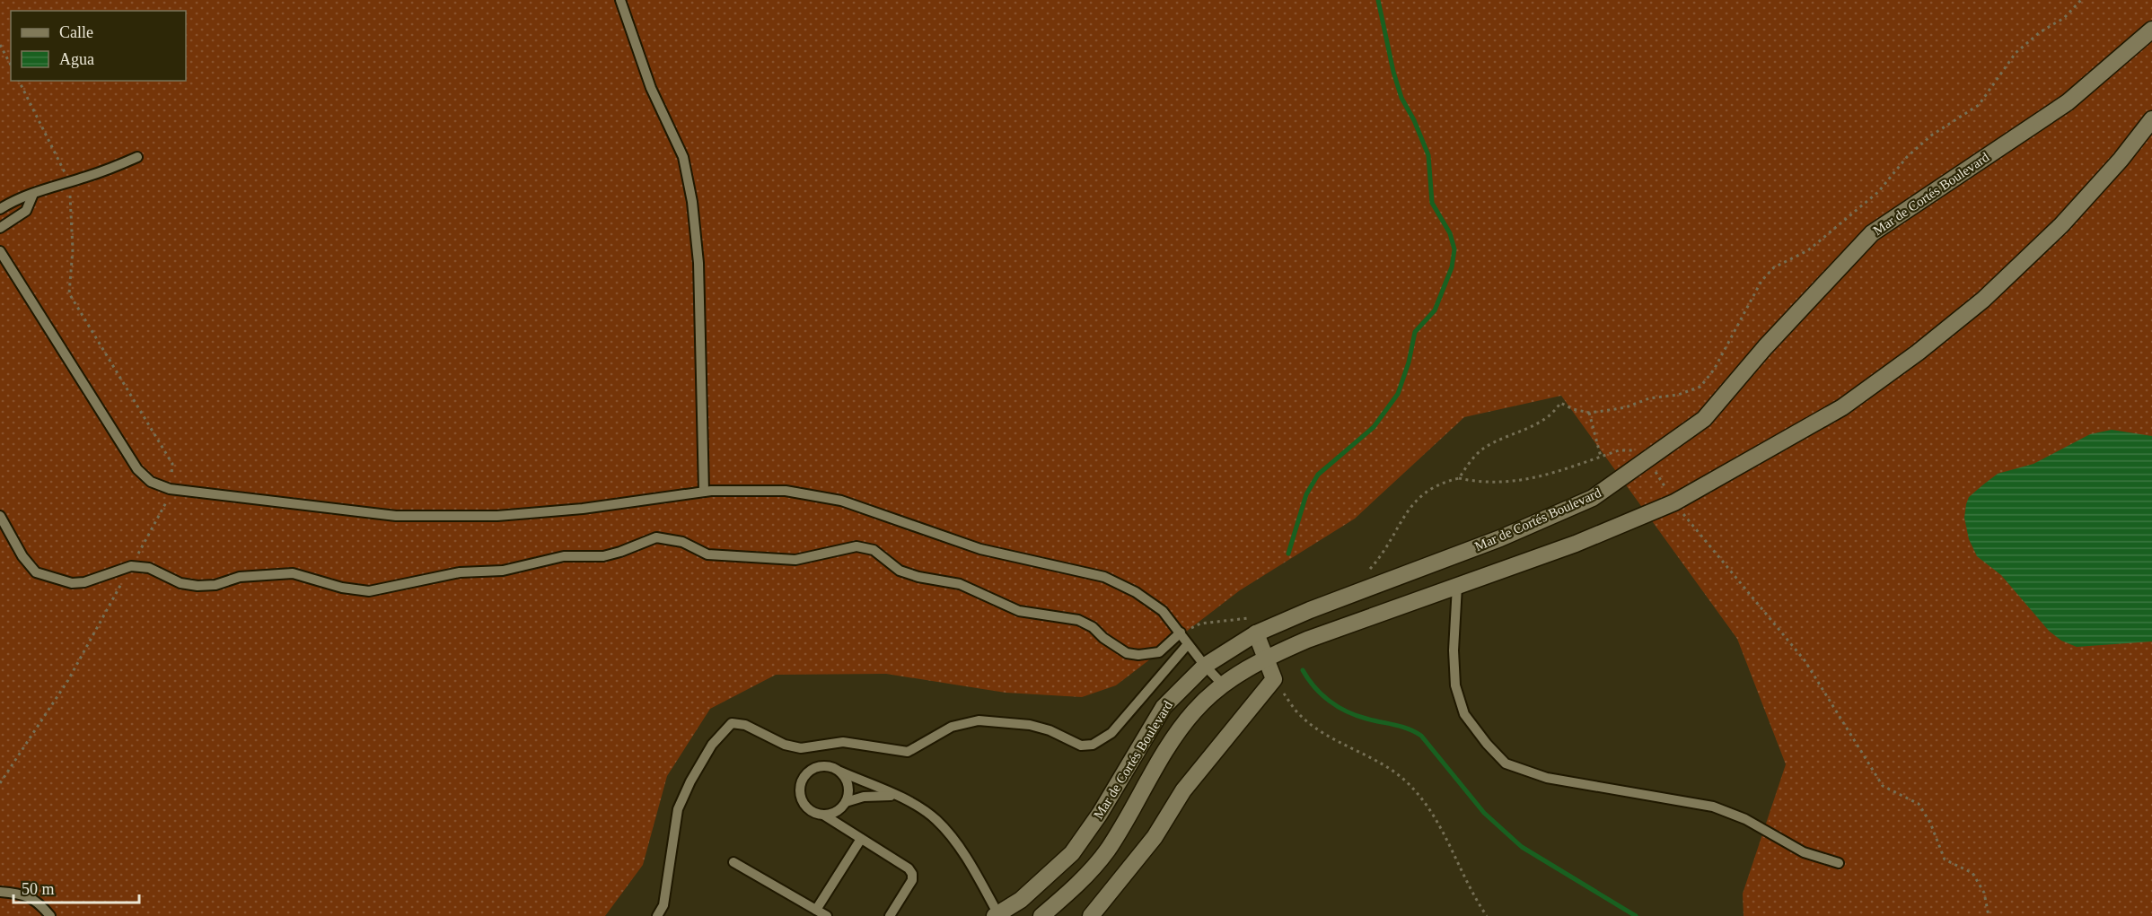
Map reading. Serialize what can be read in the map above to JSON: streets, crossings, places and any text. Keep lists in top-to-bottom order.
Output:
{
  "streets": {
    "street": ["Mar de Cortés Boulevard"]
  },
  "legend": ["Calle", "Agua"],
  "scale_bar": "50 m"
}
